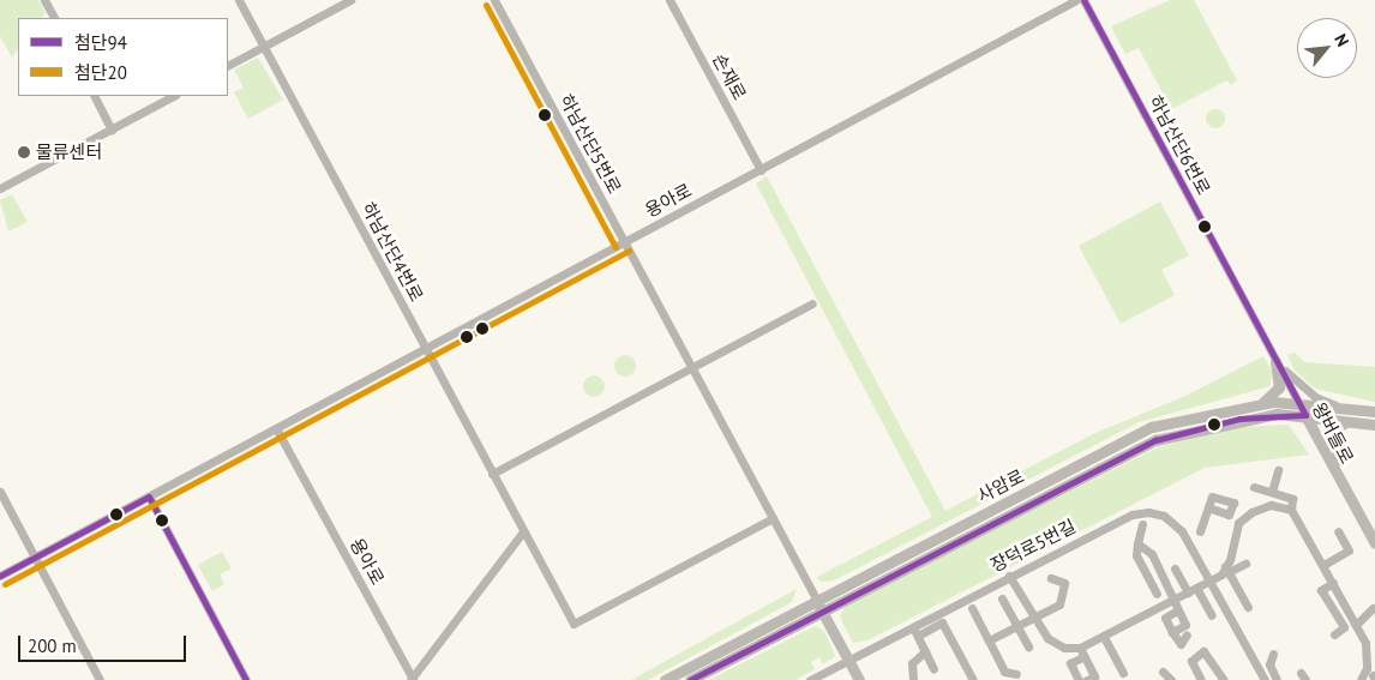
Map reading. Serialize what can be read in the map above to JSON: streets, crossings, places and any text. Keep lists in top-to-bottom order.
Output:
{
  "streets": {
    "main road": ["왕버들로", "사암로"],
    "street": [
      "손재로",
      "하남산단5번로",
      "하남산단6번로",
      "용아로",
      "하남산단4번로",
      "장덕로5번길"
    ]
  },
  "crossings": [
    ["손재로", "용아로"],
    ["하남산단5번로", "용아로"],
    ["하남산단5번로", "하남산단4번로"],
    ["하남산단5번로", "사암로"],
    ["하남산단6번로", "왕버들로"],
    ["하남산단6번로", "사암로"],
    ["용아로", "하남산단4번로"],
    ["왕버들로", "사암로"]
  ],
  "places": ["물류센터"],
  "lines": ["transit line 첨단94", "transit line 첨단20"],
  "legend": ["첨단94", "첨단20"],
  "scale_bar": "200 m",
  "north": "top right"
}
